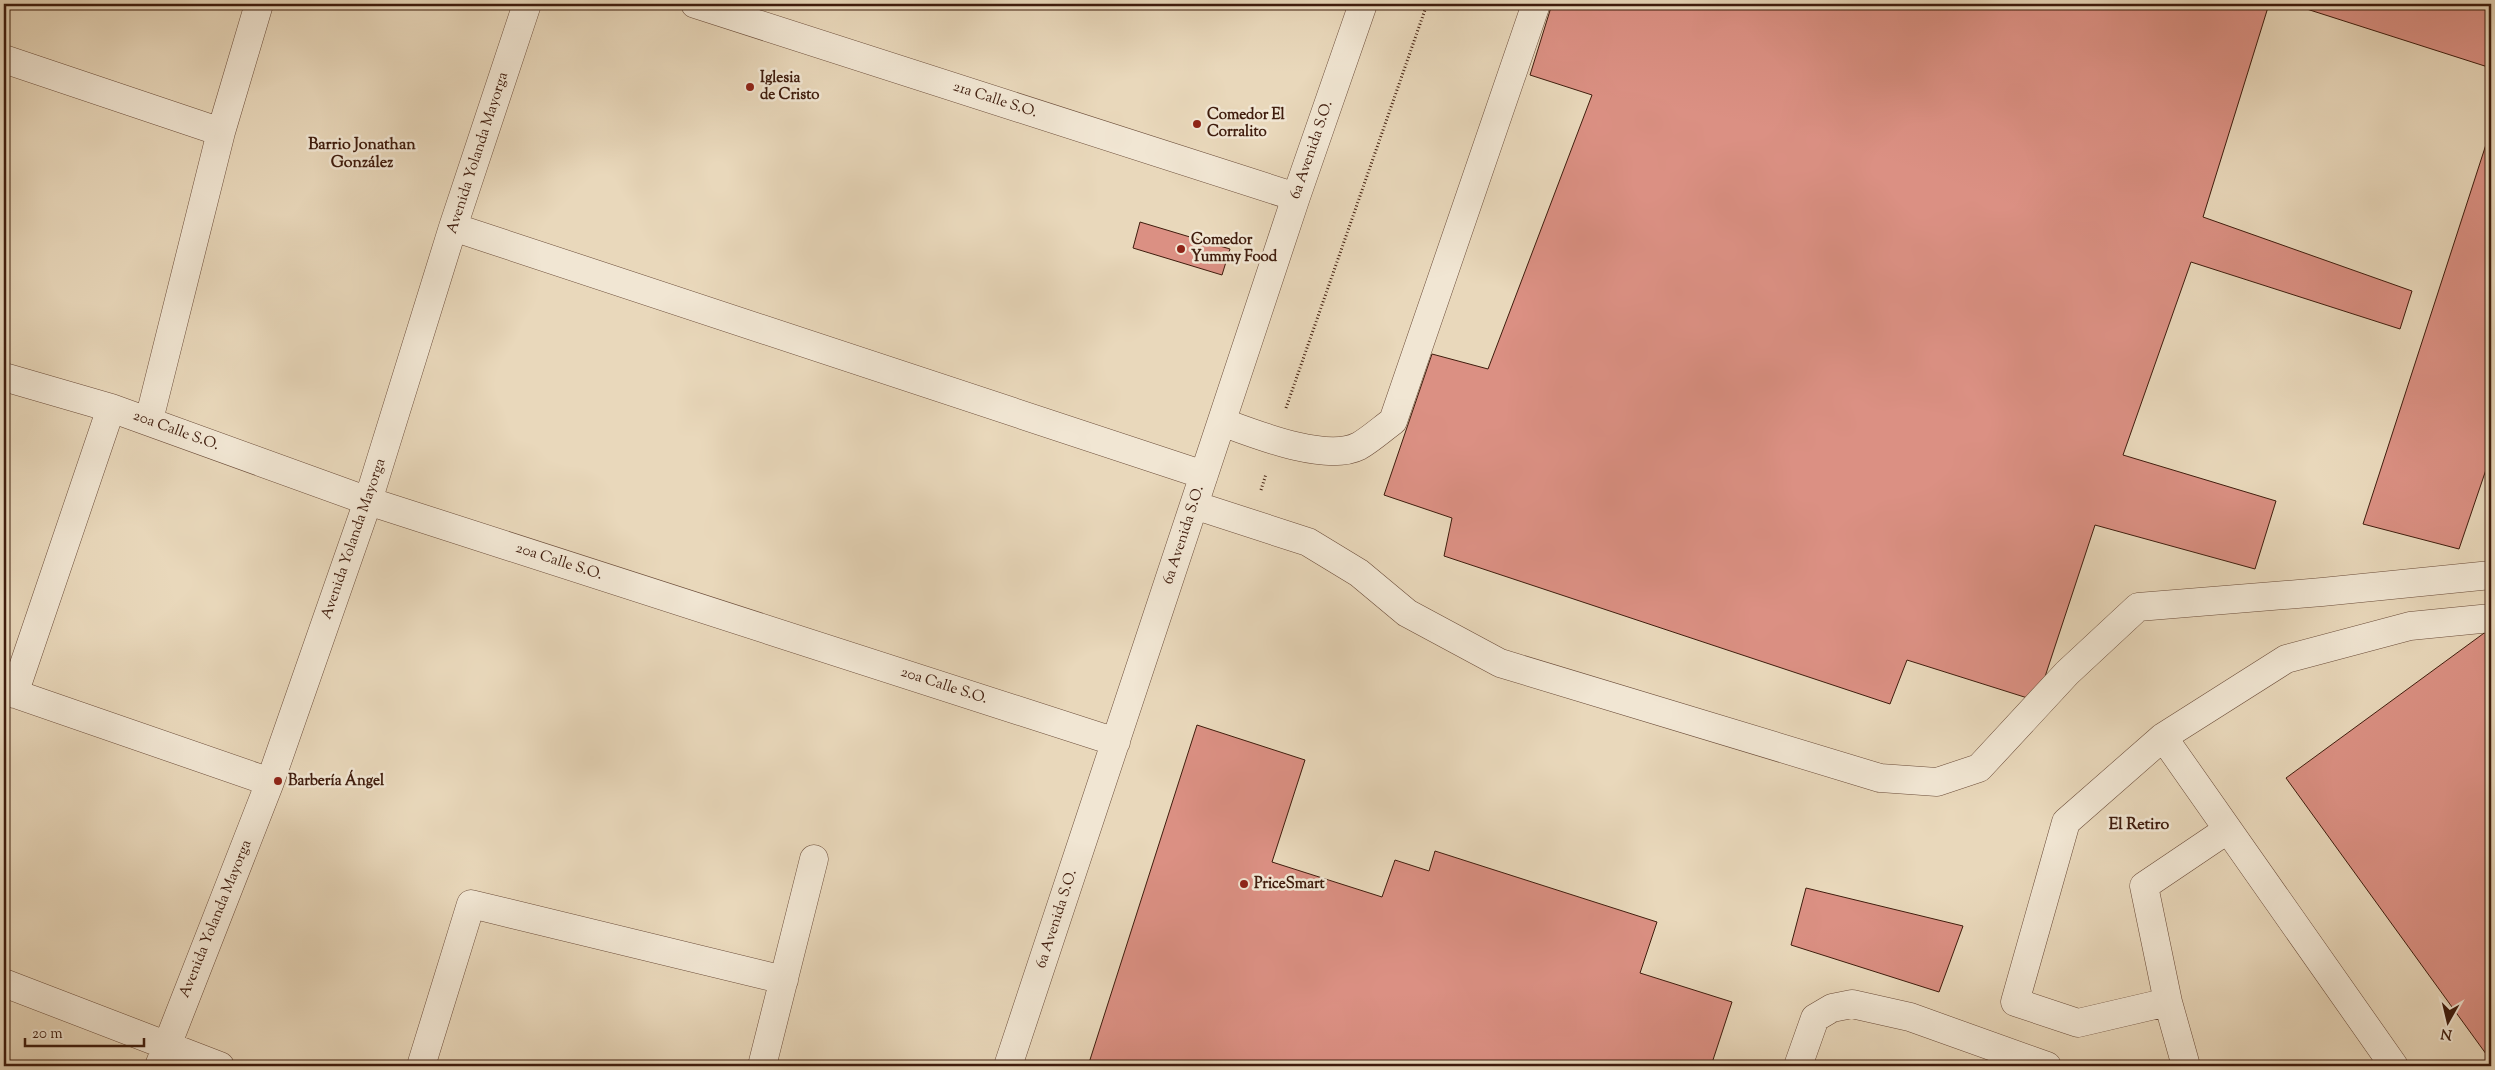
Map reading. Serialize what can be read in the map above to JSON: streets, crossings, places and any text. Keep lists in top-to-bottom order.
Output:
{
  "streets": {
    "street": [
      "21a Calle S.O.",
      "6a Avenida S.O.",
      "Avenida Yolanda Mayorga",
      "20a Calle S.O."
    ]
  },
  "crossings": [
    ["21a Calle S.O.", "6a Avenida S.O."],
    ["6a Avenida S.O.", "20a Calle S.O."],
    ["Avenida Yolanda Mayorga", "20a Calle S.O."]
  ],
  "districts": ["Barrio Jonathan González", "El Retiro"],
  "places": [
    "Iglesia de Cristo",
    "Comedor El Corralito",
    "Comedor Yummy Food",
    "Barbería Ángel",
    "PriceSmart"
  ],
  "scale_bar": "20 m",
  "north": "bottom"
}
